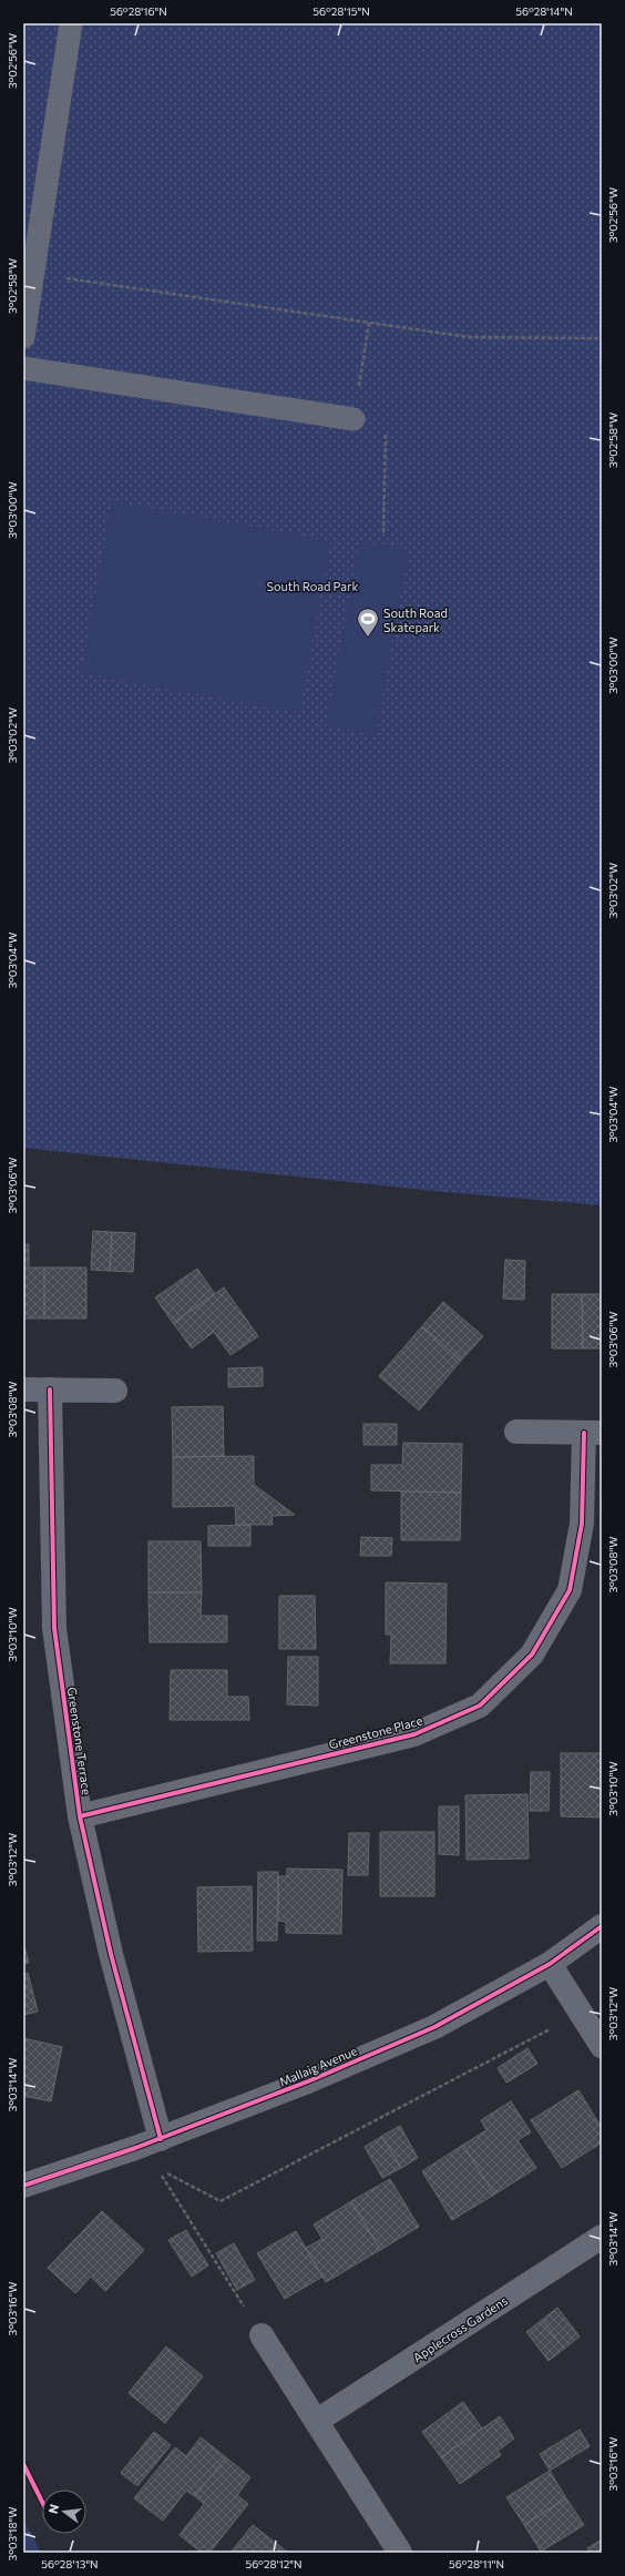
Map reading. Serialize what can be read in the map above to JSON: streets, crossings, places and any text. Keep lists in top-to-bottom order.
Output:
{
  "streets": {
    "street": [
      "Greenstone Place",
      "Greenstone Terrace",
      "Mallaig Avenue",
      "Applecross Gardens"
    ]
  },
  "crossings": [
    ["Greenstone Place", "Greenstone Terrace"],
    ["Greenstone Terrace", "Mallaig Avenue"]
  ],
  "parks": ["South Road Park"],
  "places": {
    "sports": ["South Road Skatepark"]
  },
  "north": "left",
  "coordinates": [
    "56°28'16\"N",
    "56°28'15\"N",
    "56°28'14\"N",
    "3°02'56\"W",
    "3°02'58\"W",
    "3°03'00\"W",
    "3°03'02\"W",
    "3°03'04\"W",
    "3°03'06\"W",
    "3°03'08\"W",
    "3°03'10\"W",
    "3°03'12\"W",
    "3°03'14\"W",
    "3°03'16\"W",
    "3°03'18\"W",
    "56°28'13\"N",
    "56°28'12\"N",
    "56°28'11\"N"
  ]
}
